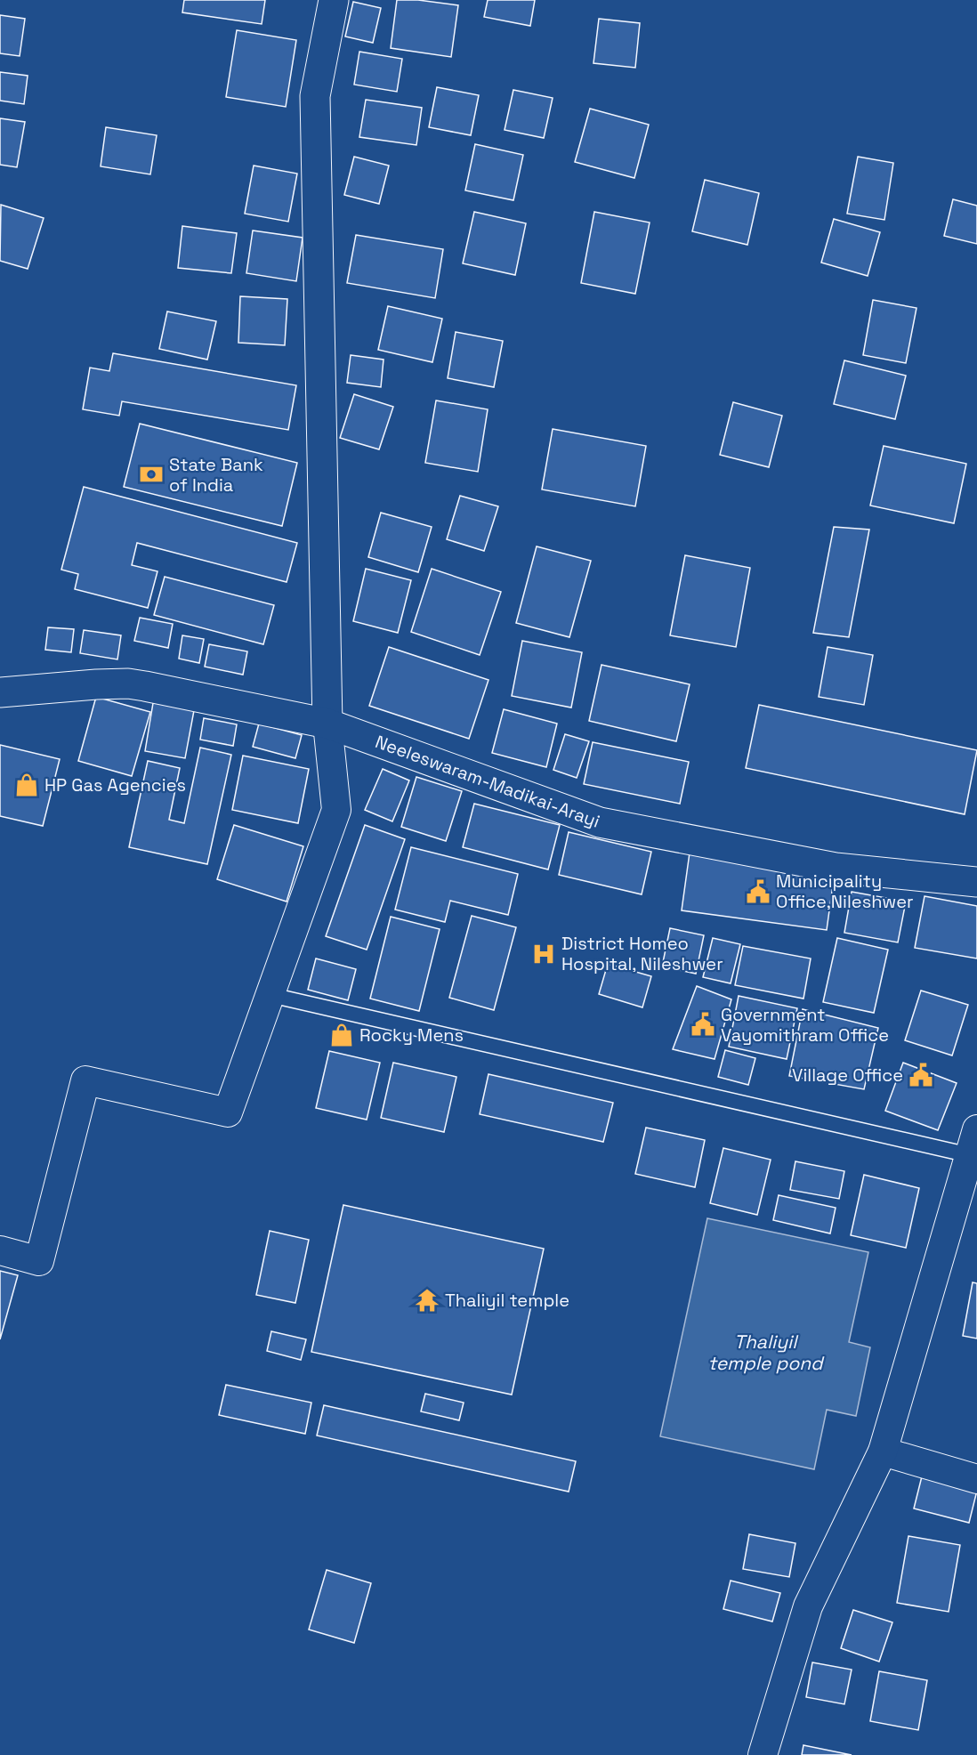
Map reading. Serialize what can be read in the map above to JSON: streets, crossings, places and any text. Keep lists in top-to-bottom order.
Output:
{
  "streets": {
    "main road": ["Neeleswaram-Madikai-Arayi"]
  },
  "water": ["Thaliyil temple pond"],
  "places": {
    "bank": ["State Bank of India"],
    "shop": ["HP Gas Agencies", "Rocky Mens"],
    "public building": ["Municipality Office,Nileshwer", "Government Vayomithram Office", "Village Office"],
    "hospital": ["District Homeo Hospital, Nileshwer"],
    "temple": ["Thaliyil temple"]
  }
}
